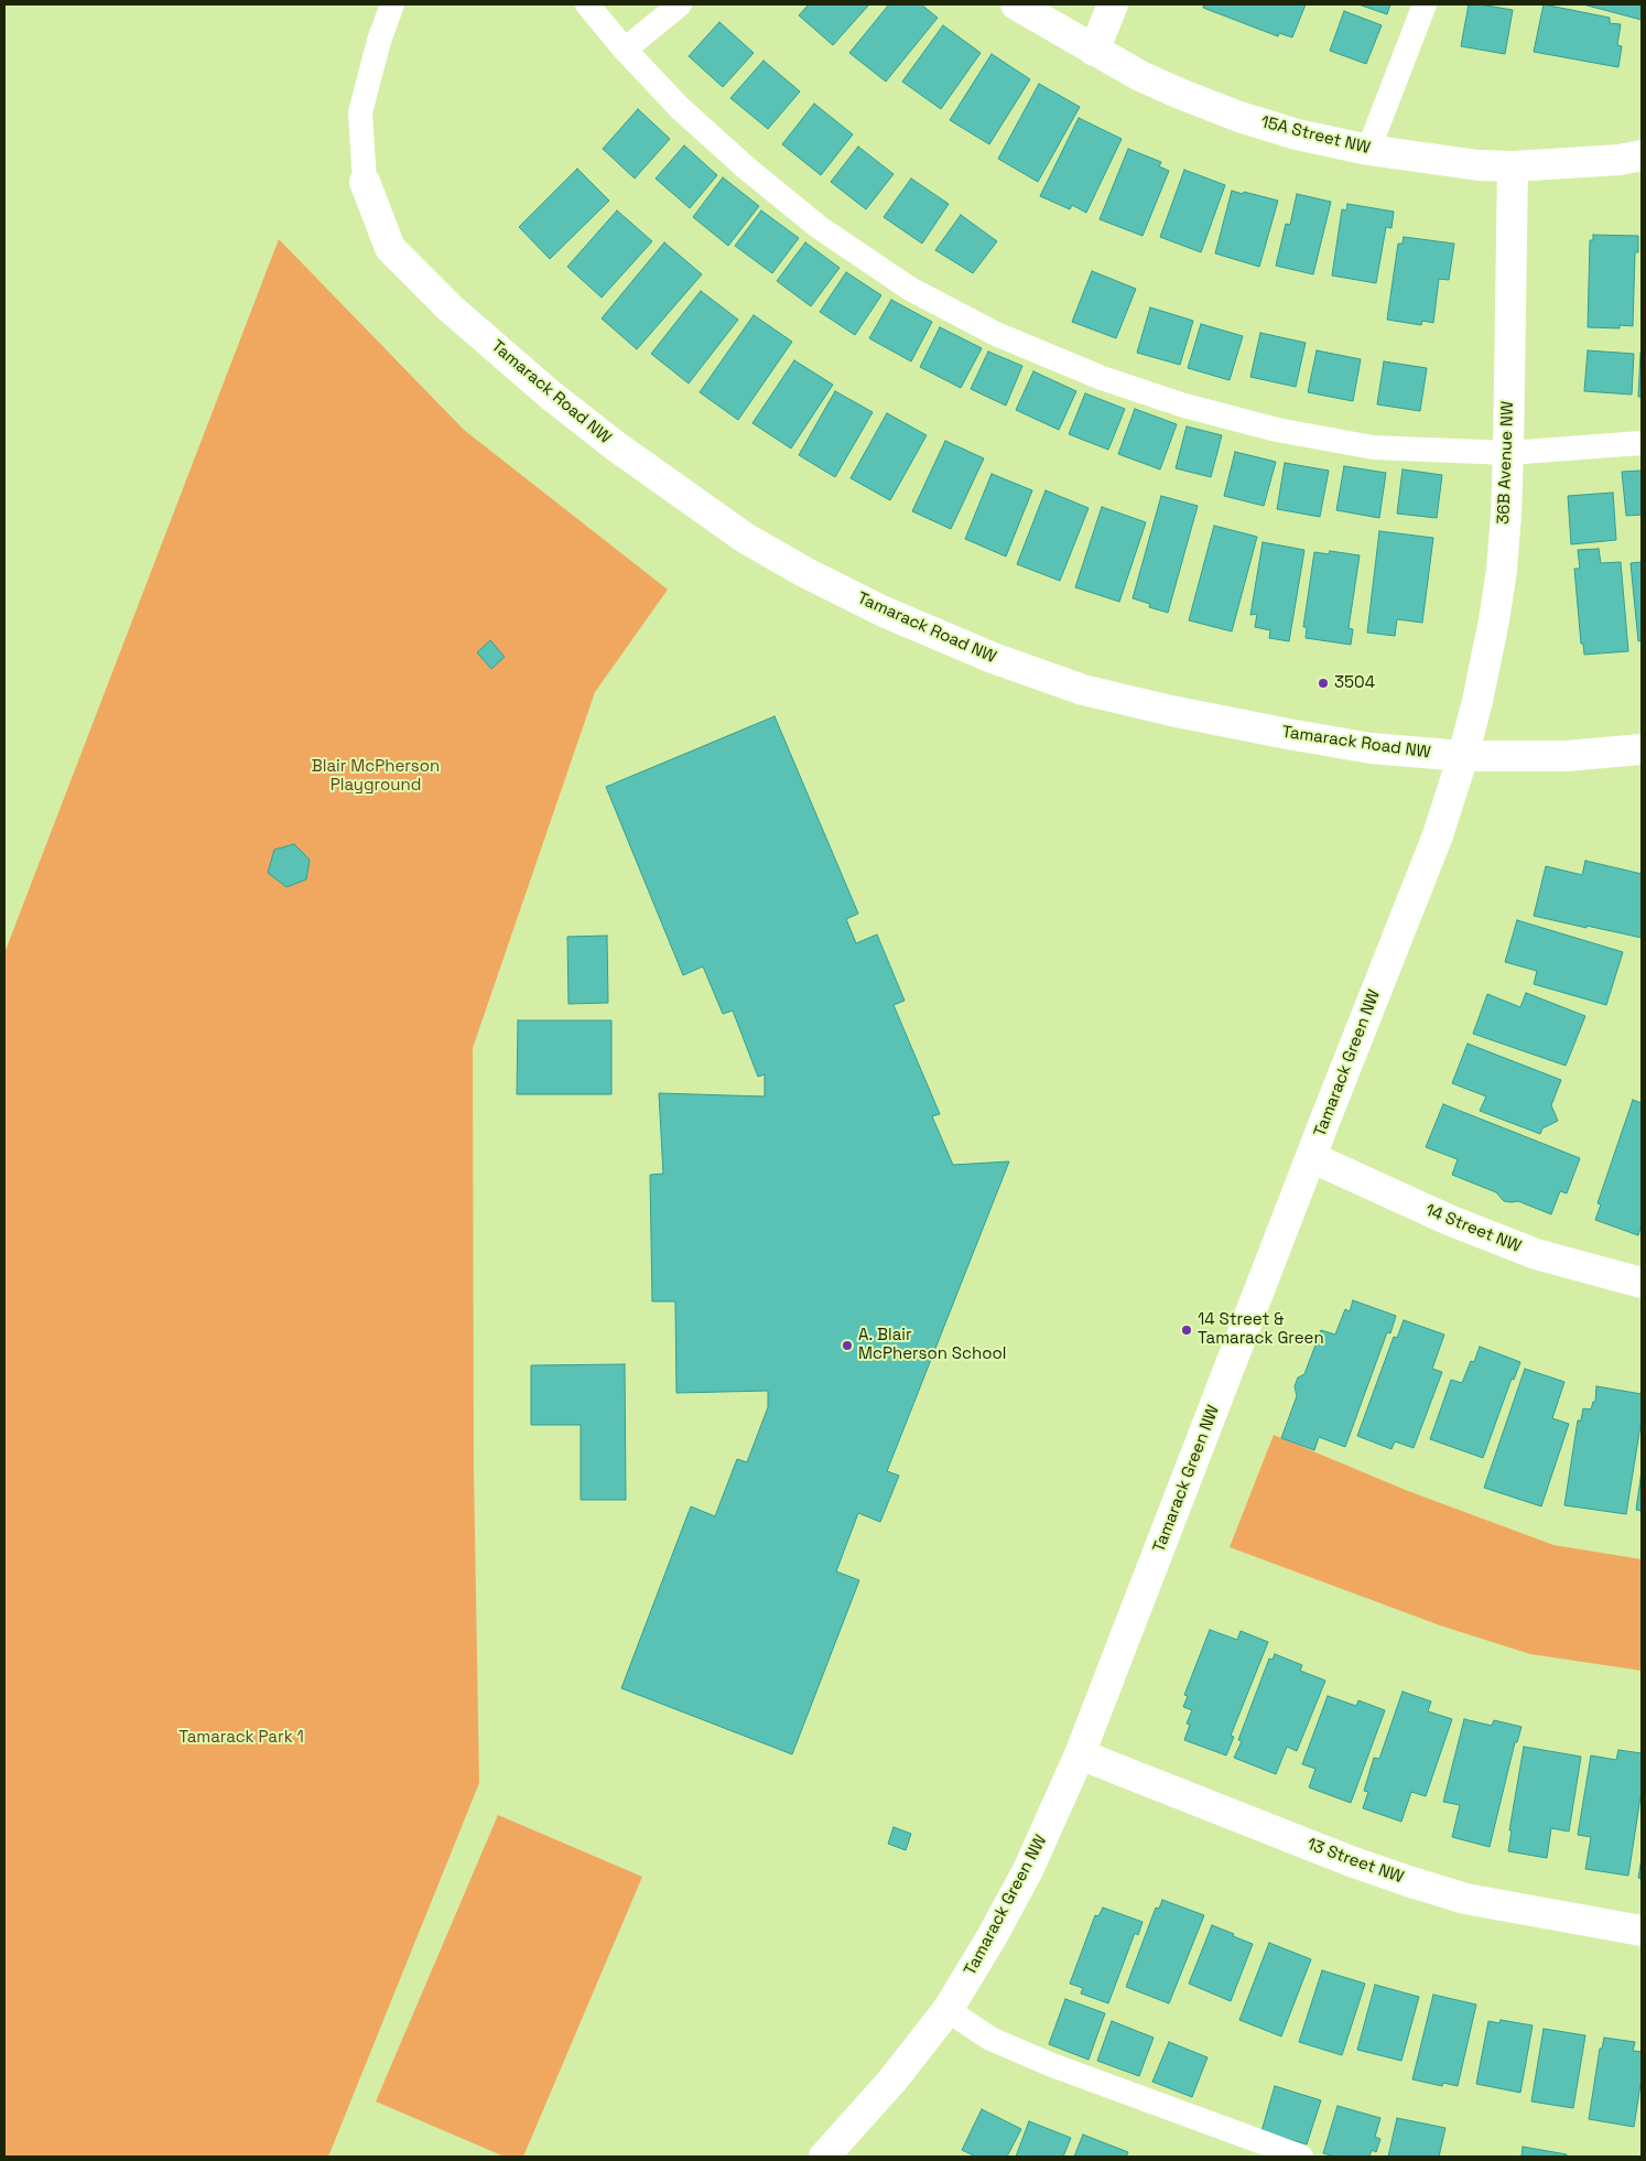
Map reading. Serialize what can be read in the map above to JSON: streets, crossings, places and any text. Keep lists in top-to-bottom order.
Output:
{
  "streets": {
    "street": [
      "15A Street NW",
      "Tamarack Road NW",
      "36B Avenue NW",
      "Tamarack Green NW",
      "14 Street NW",
      "13 Street NW"
    ]
  },
  "crossings": [
    ["15A Street NW", "36B Avenue NW"],
    ["Tamarack Road NW", "36B Avenue NW"],
    ["Tamarack Road NW", "Tamarack Green NW"],
    ["36B Avenue NW", "Tamarack Green NW"],
    ["Tamarack Green NW", "14 Street NW"],
    ["Tamarack Green NW", "13 Street NW"]
  ],
  "parks": ["Blair McPherson Playground", "Tamarack Park 1"],
  "places": ["3504", "14 Street & Tamarack Green", "A. Blair McPherson School"]
}
